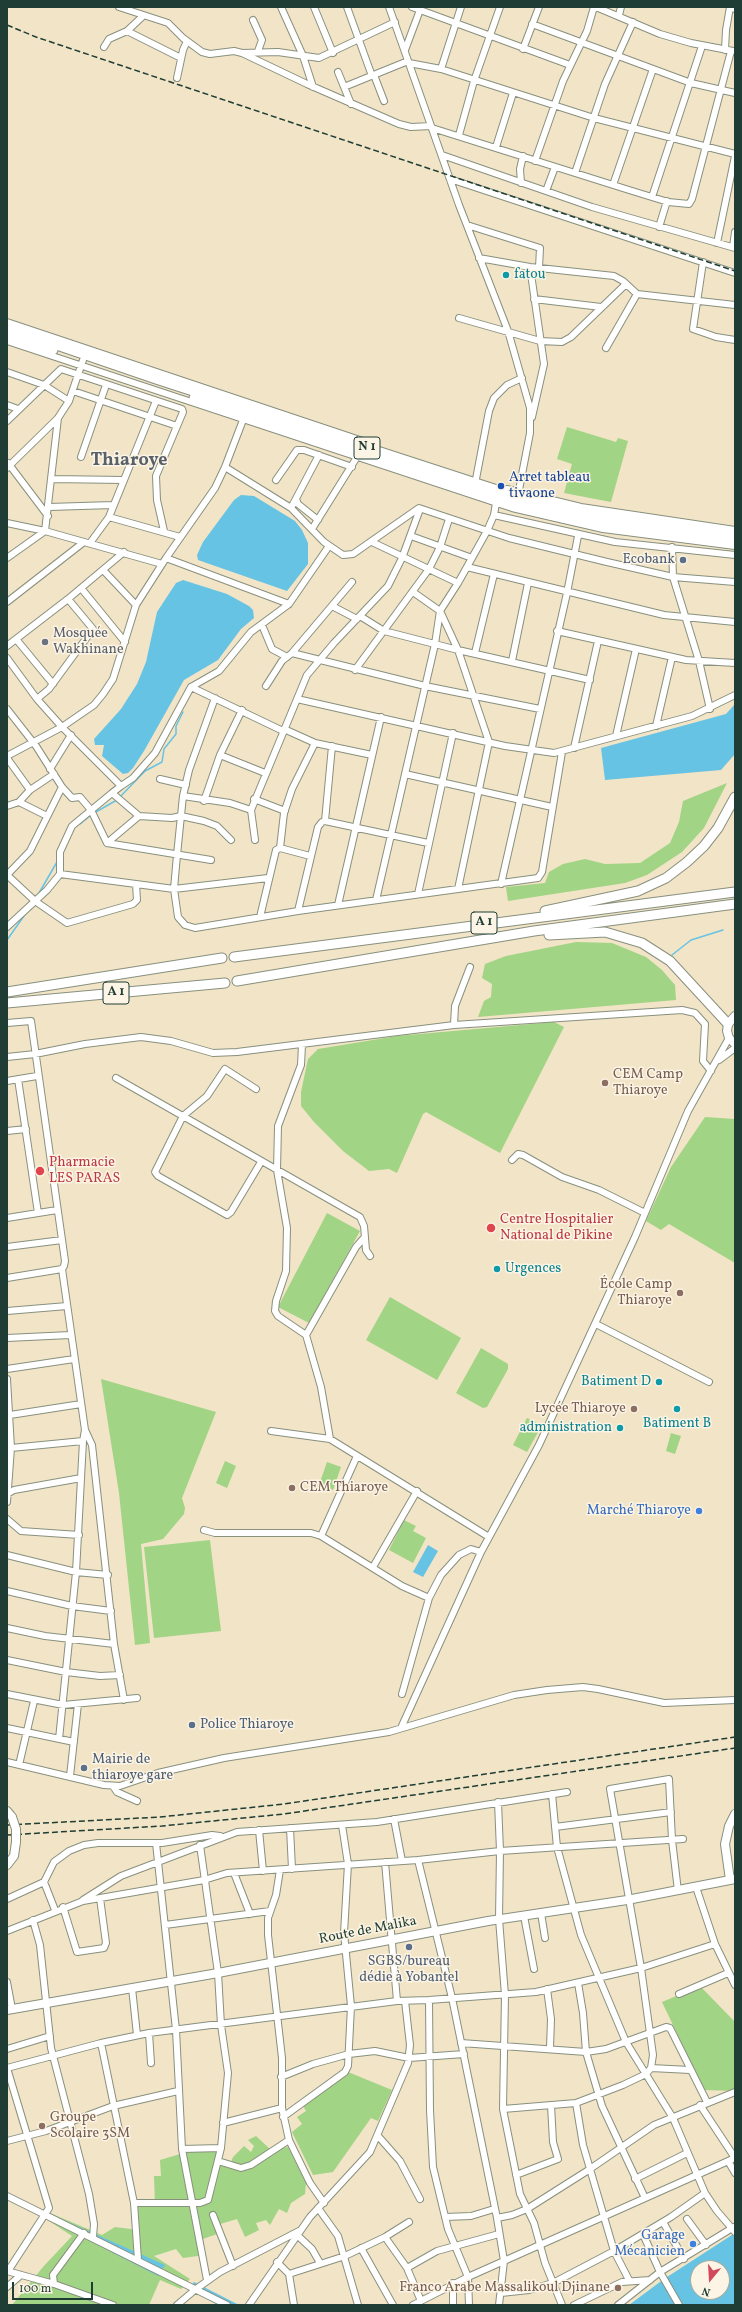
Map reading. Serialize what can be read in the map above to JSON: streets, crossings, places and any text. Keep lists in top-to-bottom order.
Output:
{
  "streets": {
    "highway": ["N 1", "A 1"],
    "main road": ["Route de Malika"]
  },
  "districts": ["Thiaroye"],
  "places": [
    "fatou",
    "Arret tableau tivaone",
    "Ecobank",
    "Mosquée Wakhinane",
    "CEM Camp Thiaroye",
    "Pharmacie LES PARAS",
    "Centre Hospitalier National de Pikine",
    "Urgences",
    "École Camp Thiaroye",
    "Batiment D",
    "Lycée Thiaroye",
    "Batiment B",
    "administration",
    "CEM Thiaroye",
    "Marché Thiaroye",
    "Police Thiaroye",
    "Mairie de thiaroye gare",
    "SGBS/bureau dédie à Yobantel",
    "Groupe Scolaire 3SM",
    "Garage Mécanicien",
    "Franco Arabe Massalikoul Djinane"
  ],
  "scale_bar": "100 m",
  "north": "bottom"
}
